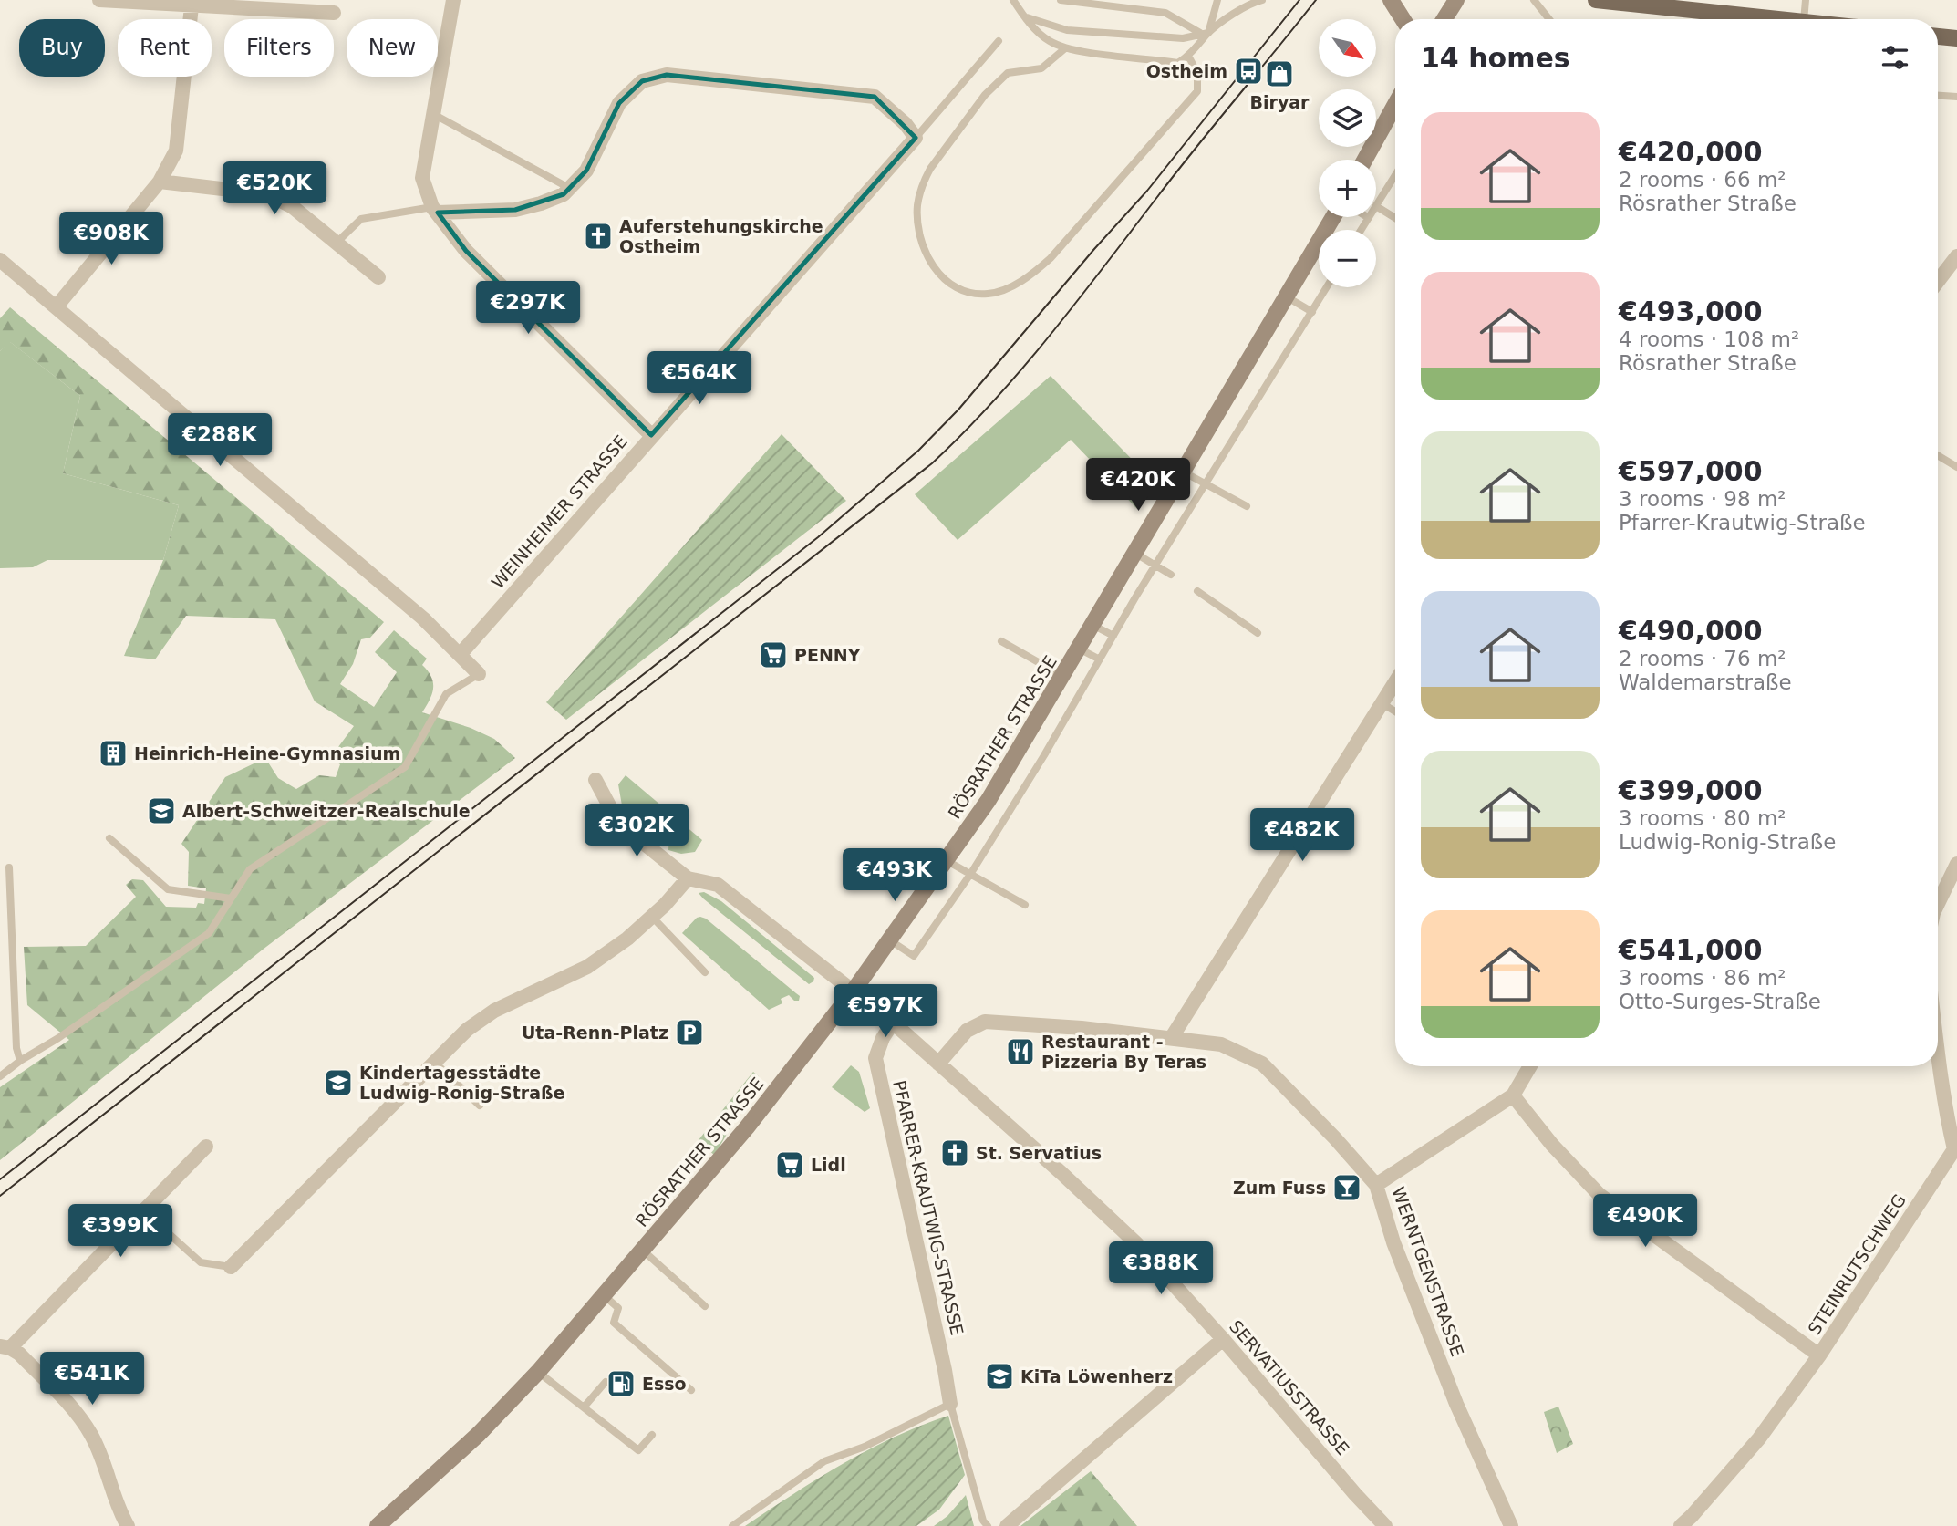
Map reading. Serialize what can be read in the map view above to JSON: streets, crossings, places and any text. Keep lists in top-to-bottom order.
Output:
{
  "streets": {
    "main road": ["RÖSRATHER STRASSE"],
    "street": [
      "WEINHEIMER STRASSE",
      "PFARRER-KRAUTWIG-STRASSE",
      "STEINRUTSCHWEG",
      "WERNTGENSTRASSE",
      "SERVATIUSSTRASSE"
    ]
  },
  "crossings": [
    ["RÖSRATHER STRASSE", "SERVATIUSSTRASSE"],
    ["PFARRER-KRAUTWIG-STRASSE", "SERVATIUSSTRASSE"],
    ["WERNTGENSTRASSE", "SERVATIUSSTRASSE"]
  ],
  "places": {
    "bus stop": ["Ostheim"],
    "shop": ["Biryar"],
    "church": ["Auferstehungskirche Ostheim", "St. Servatius"],
    "supermarket": ["PENNY", "Lidl"],
    "building": ["Heinrich-Heine-Gymnasium"],
    "school or university": ["Albert-Schweitzer-Realschule", "Kindertagesstädte Ludwig-Ronig-Straße", "KiTa Löwenherz"],
    "parking": ["Uta-Renn-Platz"],
    "restaurant": ["Restaurant - Pizzeria By Teras"],
    "bar": ["Zum Fuss"],
    "fuel station": ["Esso"]
  },
  "north": "bottom right",
  "page": {
    "map_buttons": ["+", "−"],
    "chip": [
      "Buy",
      "Rent",
      "Filters",
      "New"
    ],
    "heading": "14 homes",
    "list": [
      {
        "name": "€420,000",
        "note": "2 rooms · 66 m² · Rösrather Straße"
      },
      {
        "name": "€493,000",
        "note": "4 rooms · 108 m² · Rösrather Straße"
      },
      {
        "name": "€597,000",
        "note": "3 rooms · 98 m² · Pfarrer-Krautwig-Straße"
      },
      {
        "name": "€490,000",
        "note": "2 rooms · 76 m² · Waldemarstraße"
      },
      {
        "name": "€399,000",
        "note": "3 rooms · 80 m² · Ludwig-Ronig-Straße"
      },
      {
        "name": "€541,000",
        "note": "3 rooms · 86 m² · Otto-Surges-Straße"
      }
    ],
    "price": [
      "€520K",
      "€908K",
      "€297K",
      "€564K",
      "€288K",
      "€420K",
      "€302K",
      "€482K",
      "€493K",
      "€597K",
      "€490K",
      "€399K",
      "€388K",
      "€541K"
    ]
  }
}
